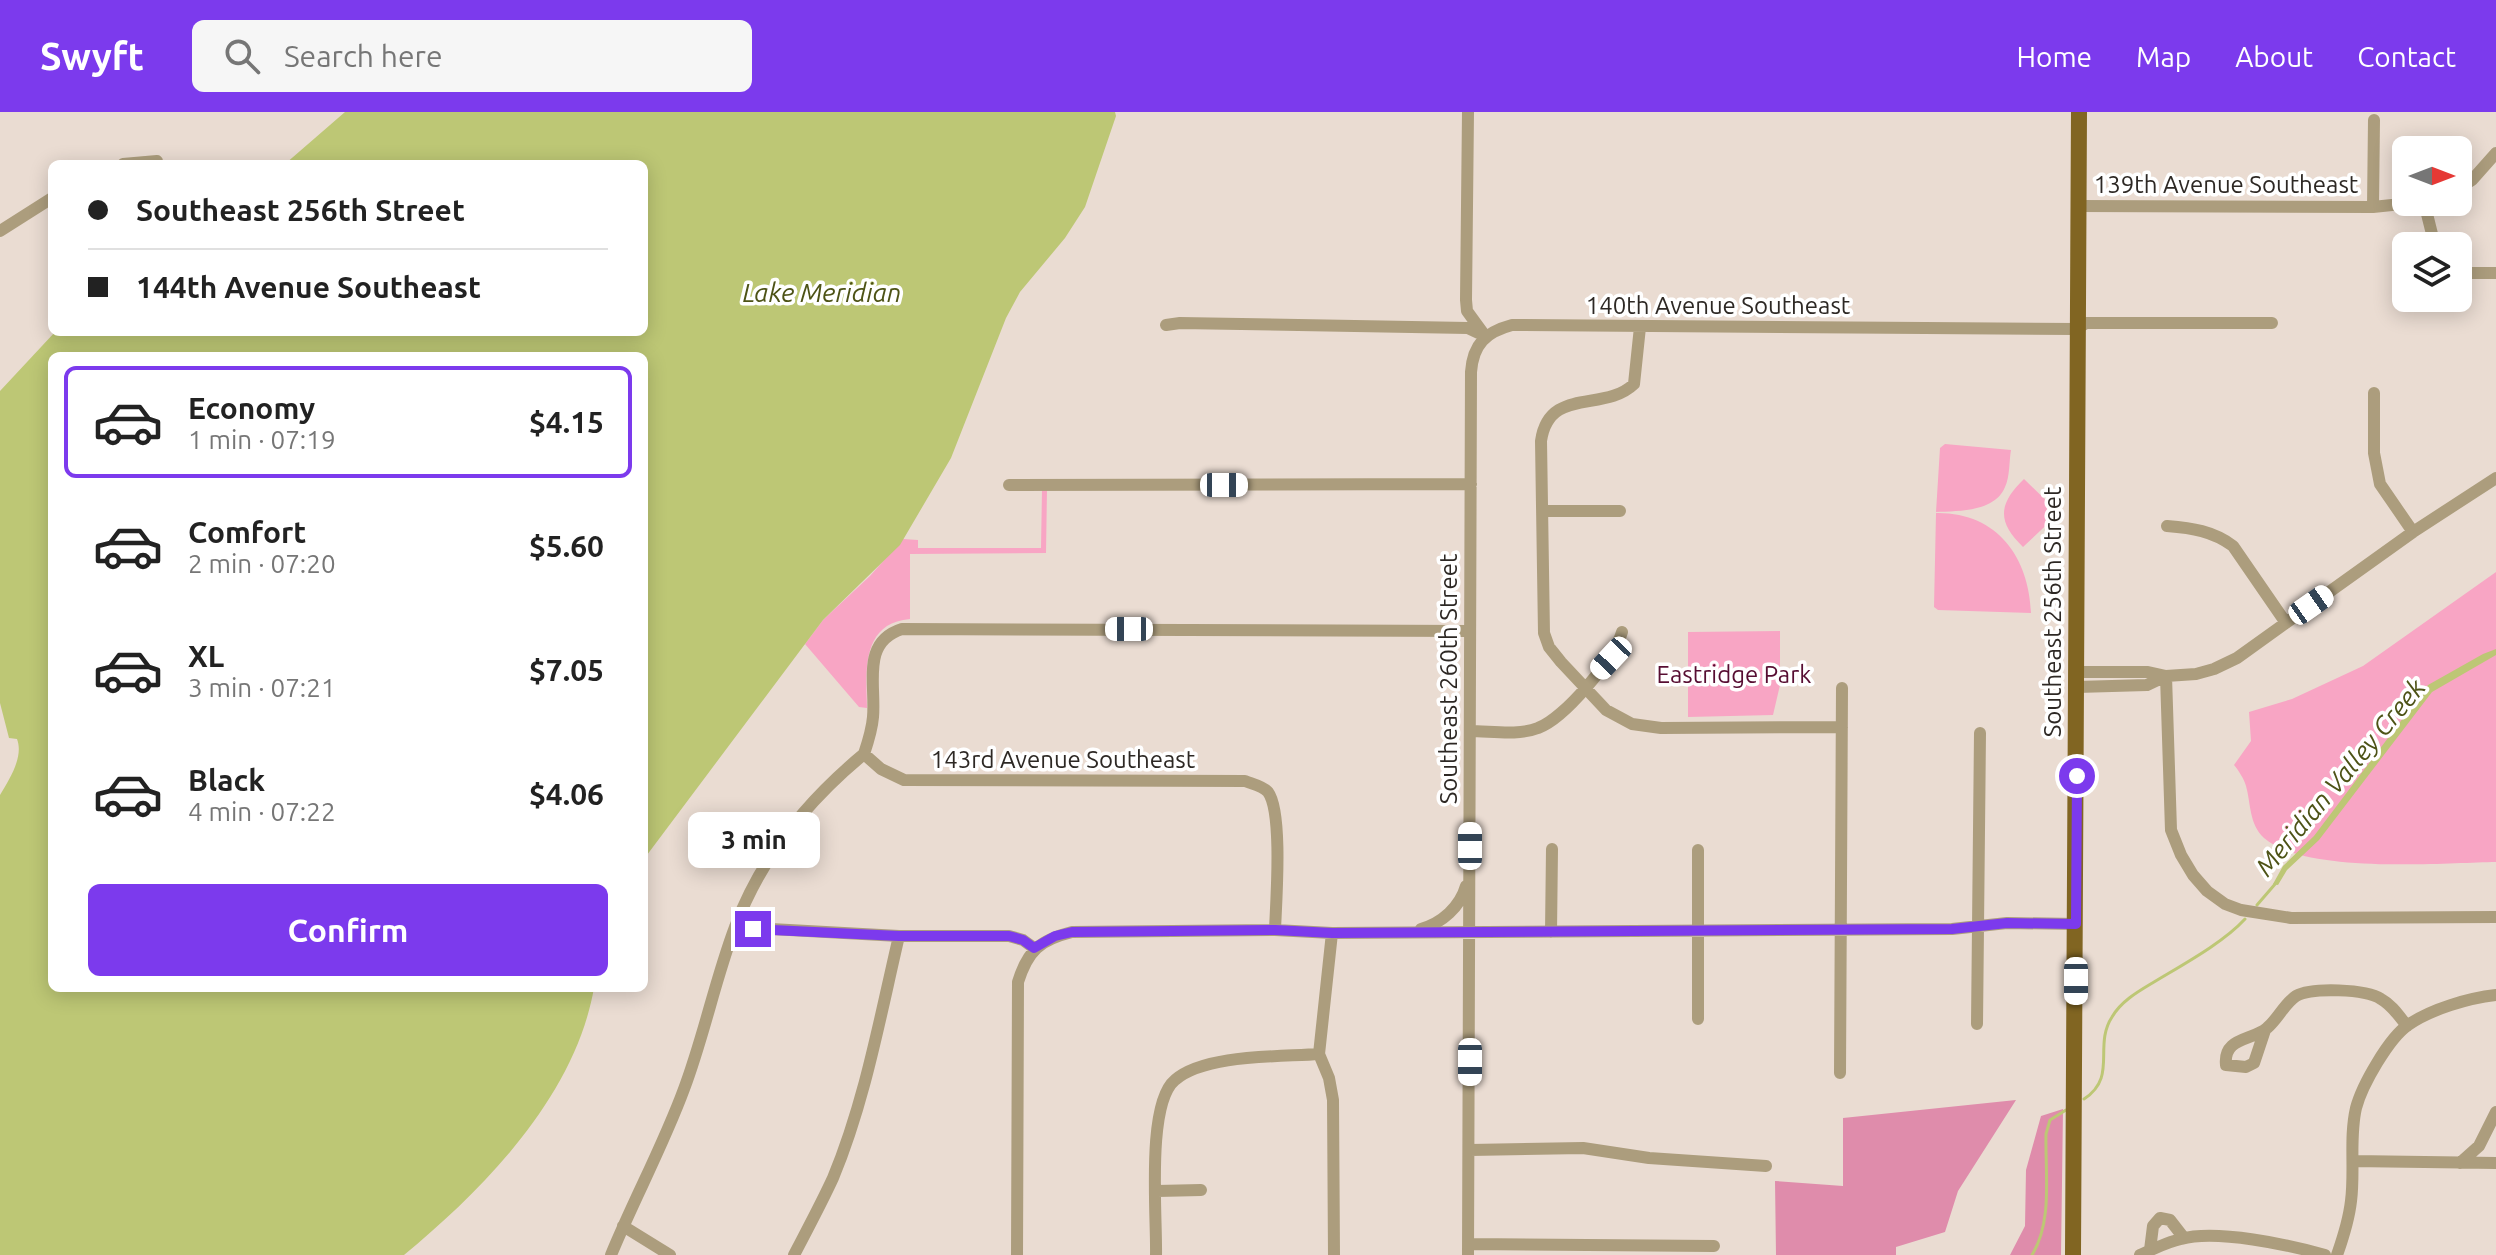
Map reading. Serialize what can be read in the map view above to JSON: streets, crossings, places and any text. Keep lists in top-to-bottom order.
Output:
{
  "streets": {
    "main road": ["Southeast 256th Street"],
    "street": [
      "139th Avenue Southeast",
      "140th Avenue Southeast",
      "Southeast 260th Street",
      "143rd Avenue Southeast"
    ]
  },
  "crossings": [
    ["139th Avenue Southeast", "Southeast 256th Street"],
    ["140th Avenue Southeast", "Southeast 256th Street"],
    ["140th Avenue Southeast", "Southeast 260th Street"]
  ],
  "water": ["Lake Meridian", "Meridian Valley Creek"],
  "parks": ["Eastridge Park"],
  "north": "right",
  "page": {
    "header": "Swyft",
    "search": "Search here",
    "nav": [
      "Home",
      "Map",
      "About",
      "Contact"
    ],
    "banner": ["Southeast 256th Street", "144th Avenue Southeast"],
    "list": [
      {
        "name": "Economy",
        "note": "1 min · 07:19",
        "value": "$4.15"
      },
      {
        "name": "Comfort",
        "note": "2 min · 07:20",
        "value": "$5.60"
      },
      {
        "name": "XL",
        "note": "3 min · 07:21",
        "value": "$7.05"
      },
      {
        "name": "Black",
        "note": "4 min · 07:22",
        "value": "$4.06"
      }
    ],
    "bubble": "3 min",
    "buttons": "Confirm"
  }
}
